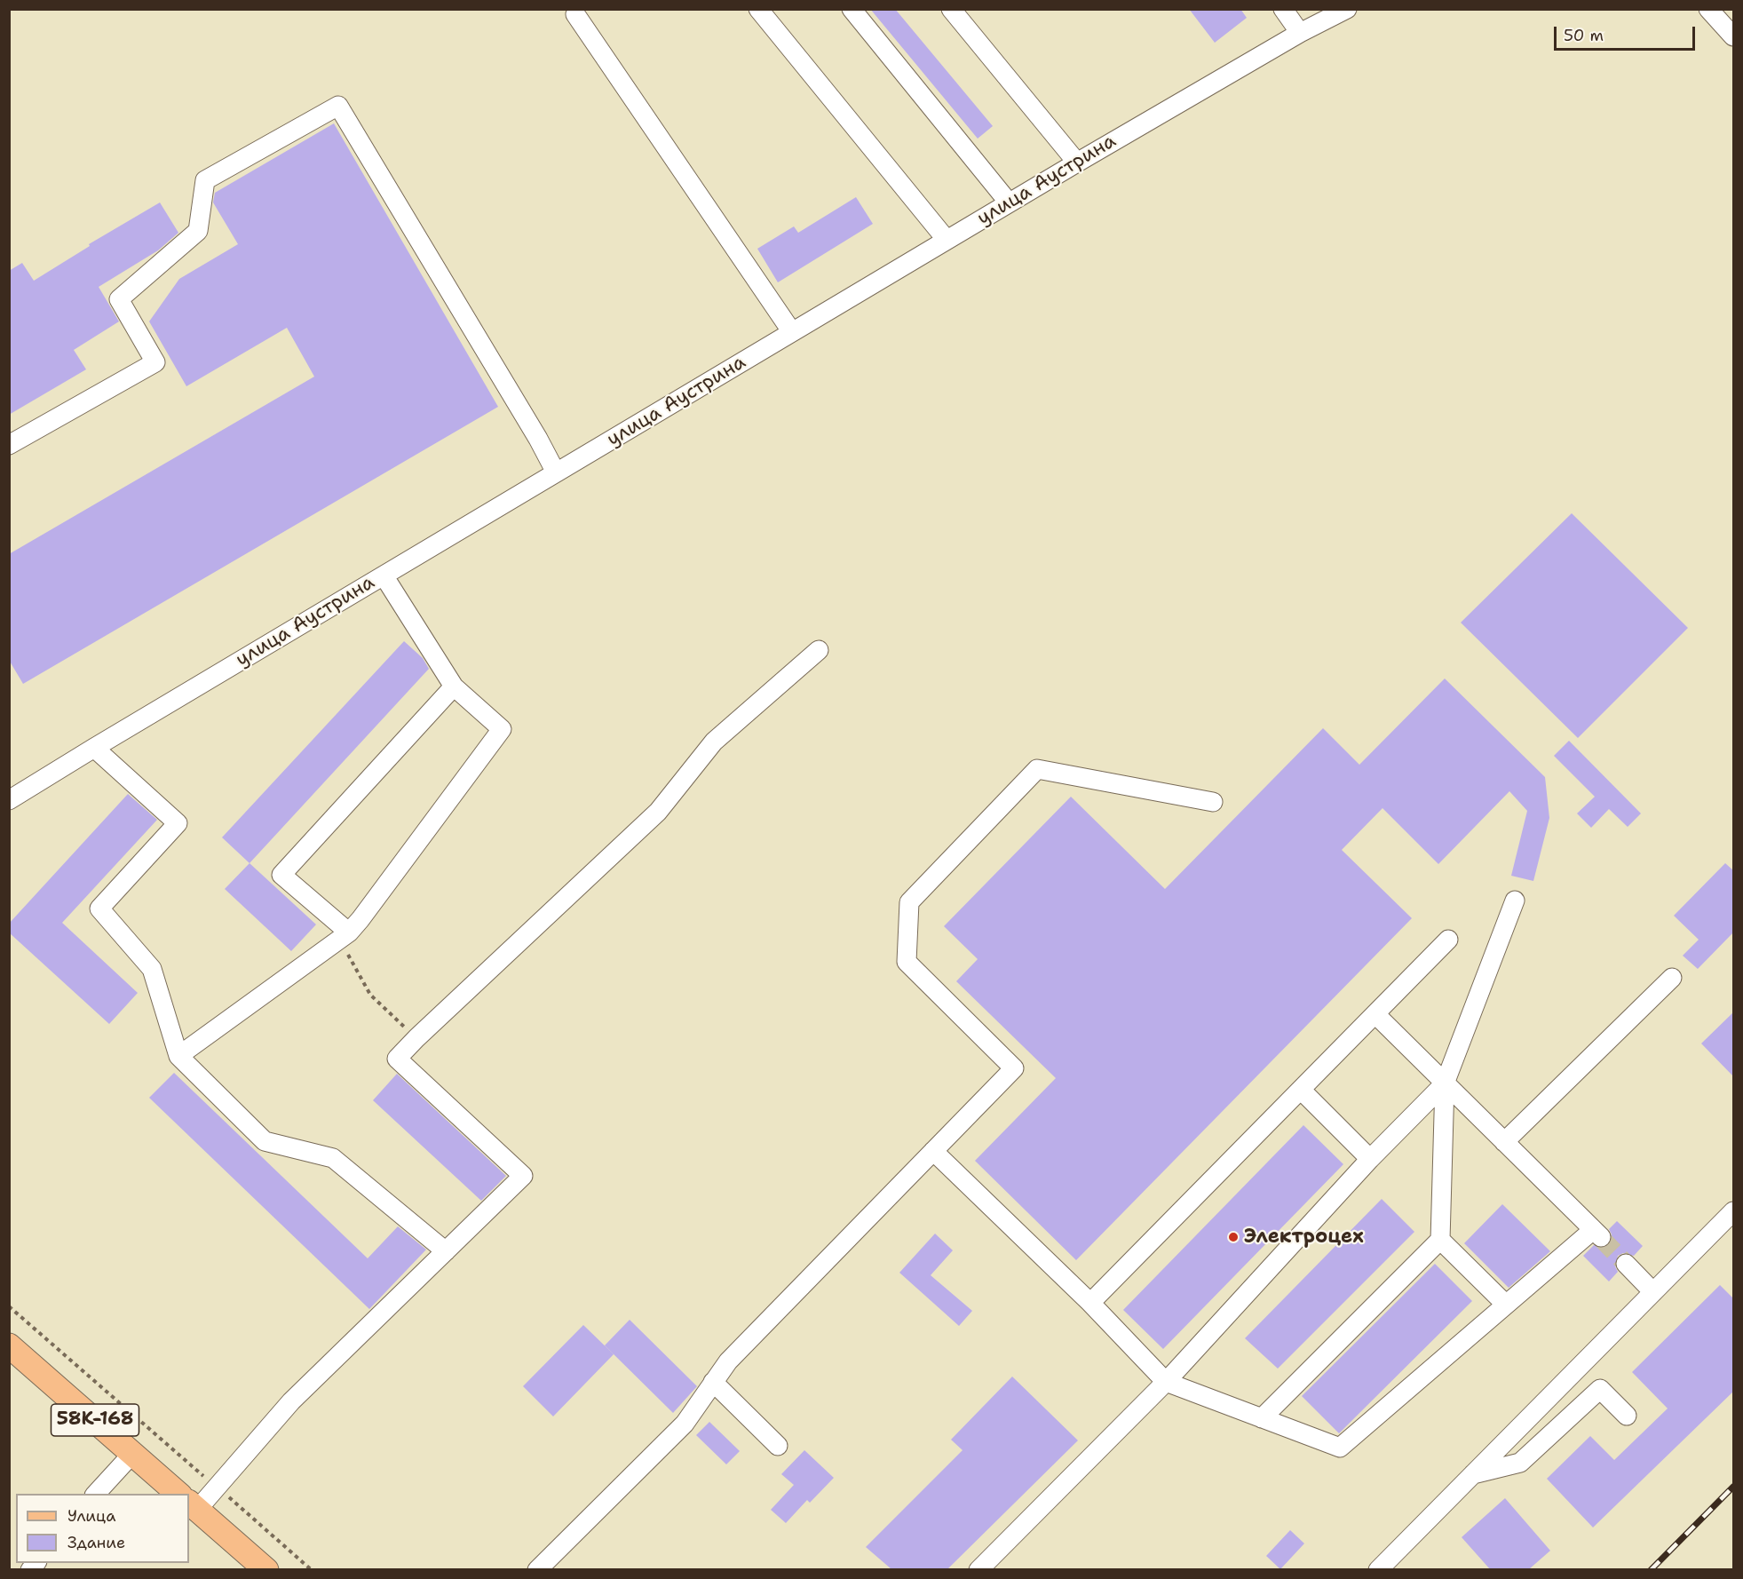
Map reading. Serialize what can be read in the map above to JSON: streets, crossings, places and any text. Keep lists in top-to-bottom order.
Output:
{
  "streets": {
    "main road": ["58К-168"],
    "street": ["улица Аустрина"]
  },
  "places": ["Электроцех"],
  "legend": ["Улица", "Здание"],
  "scale_bar": "50 m"
}
